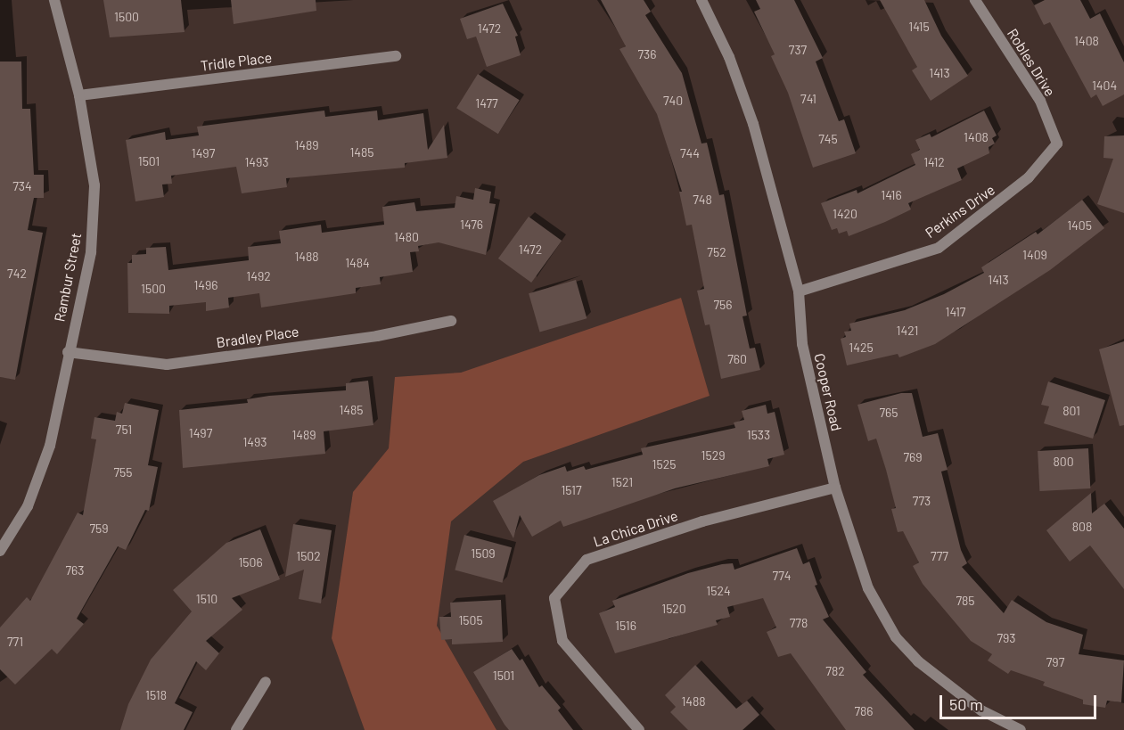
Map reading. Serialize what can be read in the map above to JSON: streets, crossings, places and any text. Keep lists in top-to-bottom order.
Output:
{
  "streets": {
    "street": [
      "Tridle Place",
      "Robles Drive",
      "Perkins Drive",
      "Rambur Street",
      "Bradley Place",
      "Cooper Road",
      "La Chica Drive"
    ]
  },
  "crossings": [
    ["Tridle Place", "Rambur Street"],
    ["Robles Drive", "Perkins Drive"],
    ["Perkins Drive", "Cooper Road"],
    ["Rambur Street", "Bradley Place"],
    ["Cooper Road", "La Chica Drive"]
  ],
  "house_numbers": [
    "1500",
    "1415",
    "1472",
    "1408",
    "737",
    "736",
    "1413",
    "1404",
    "741",
    "740",
    "1477",
    "1408",
    "745",
    "1489",
    "1485",
    "1497",
    "744",
    "1501",
    "1493",
    "1412",
    "734",
    "1416",
    "748",
    "1420",
    "1476",
    "1405",
    "1480",
    "1472",
    "752",
    "1409",
    "1488",
    "1484",
    "742",
    "1492",
    "1413",
    "1496",
    "1500",
    "756",
    "1417",
    "1421",
    "1425",
    "760",
    "1485",
    "801",
    "765",
    "751",
    "1497",
    "1489",
    "1533",
    "1493",
    "1529",
    "769",
    "800",
    "1525",
    "755",
    "1521",
    "1517",
    "773",
    "808",
    "759",
    "1509",
    "1502",
    "777",
    "1506",
    "763",
    "774",
    "1524",
    "1510",
    "785",
    "1520",
    "1505",
    "778",
    "1516",
    "793",
    "771",
    "797",
    "782",
    "1501",
    "1518",
    "1488",
    "786"
  ],
  "scale_bar": "50 m"
}
